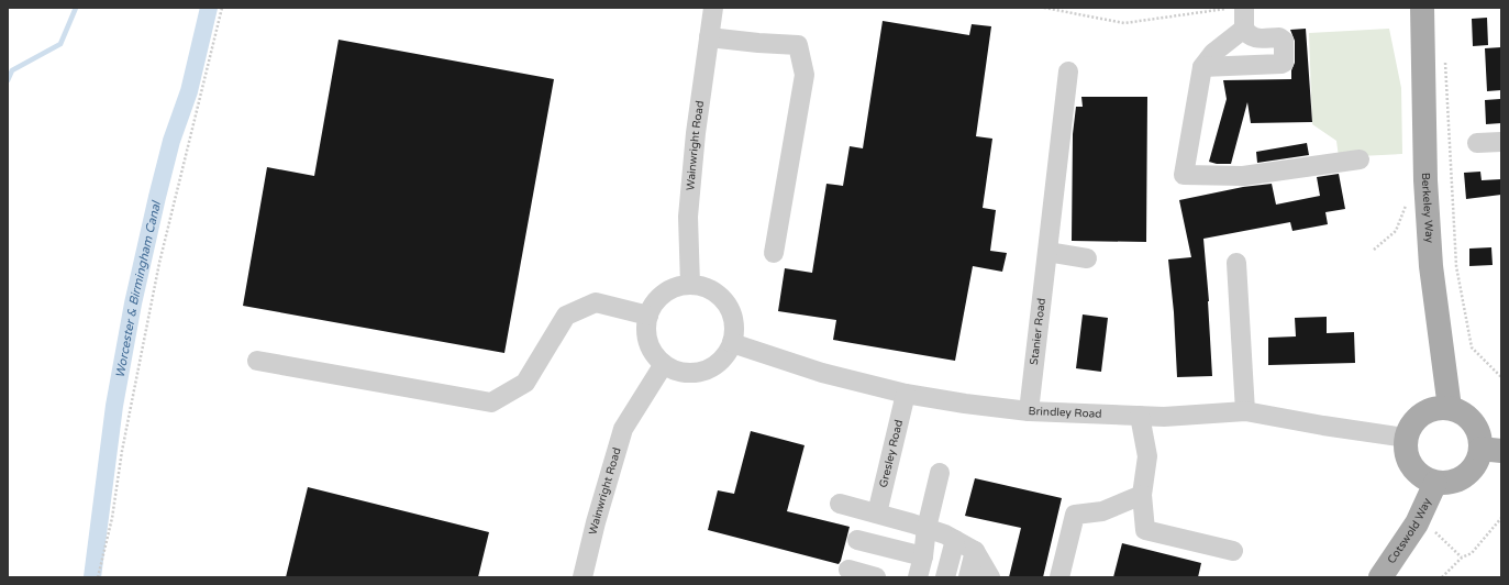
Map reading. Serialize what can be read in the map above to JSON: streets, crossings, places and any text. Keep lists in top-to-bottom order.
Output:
{
  "streets": {
    "main road": ["Berkeley Way", "Cotswold Way"],
    "street": [
      "Wainwright Road",
      "Stanier Road",
      "Brindley Road",
      "Gresley Road"
    ]
  },
  "crossings": [
    ["Wainwright Road", "Brindley Road"],
    ["Berkeley Way", "Brindley Road"],
    ["Berkeley Way", "Cotswold Way"],
    ["Stanier Road", "Brindley Road"],
    ["Brindley Road", "Gresley Road"],
    ["Brindley Road", "Cotswold Way"]
  ],
  "water": ["Worcester & Birmingham Canal"]
}
